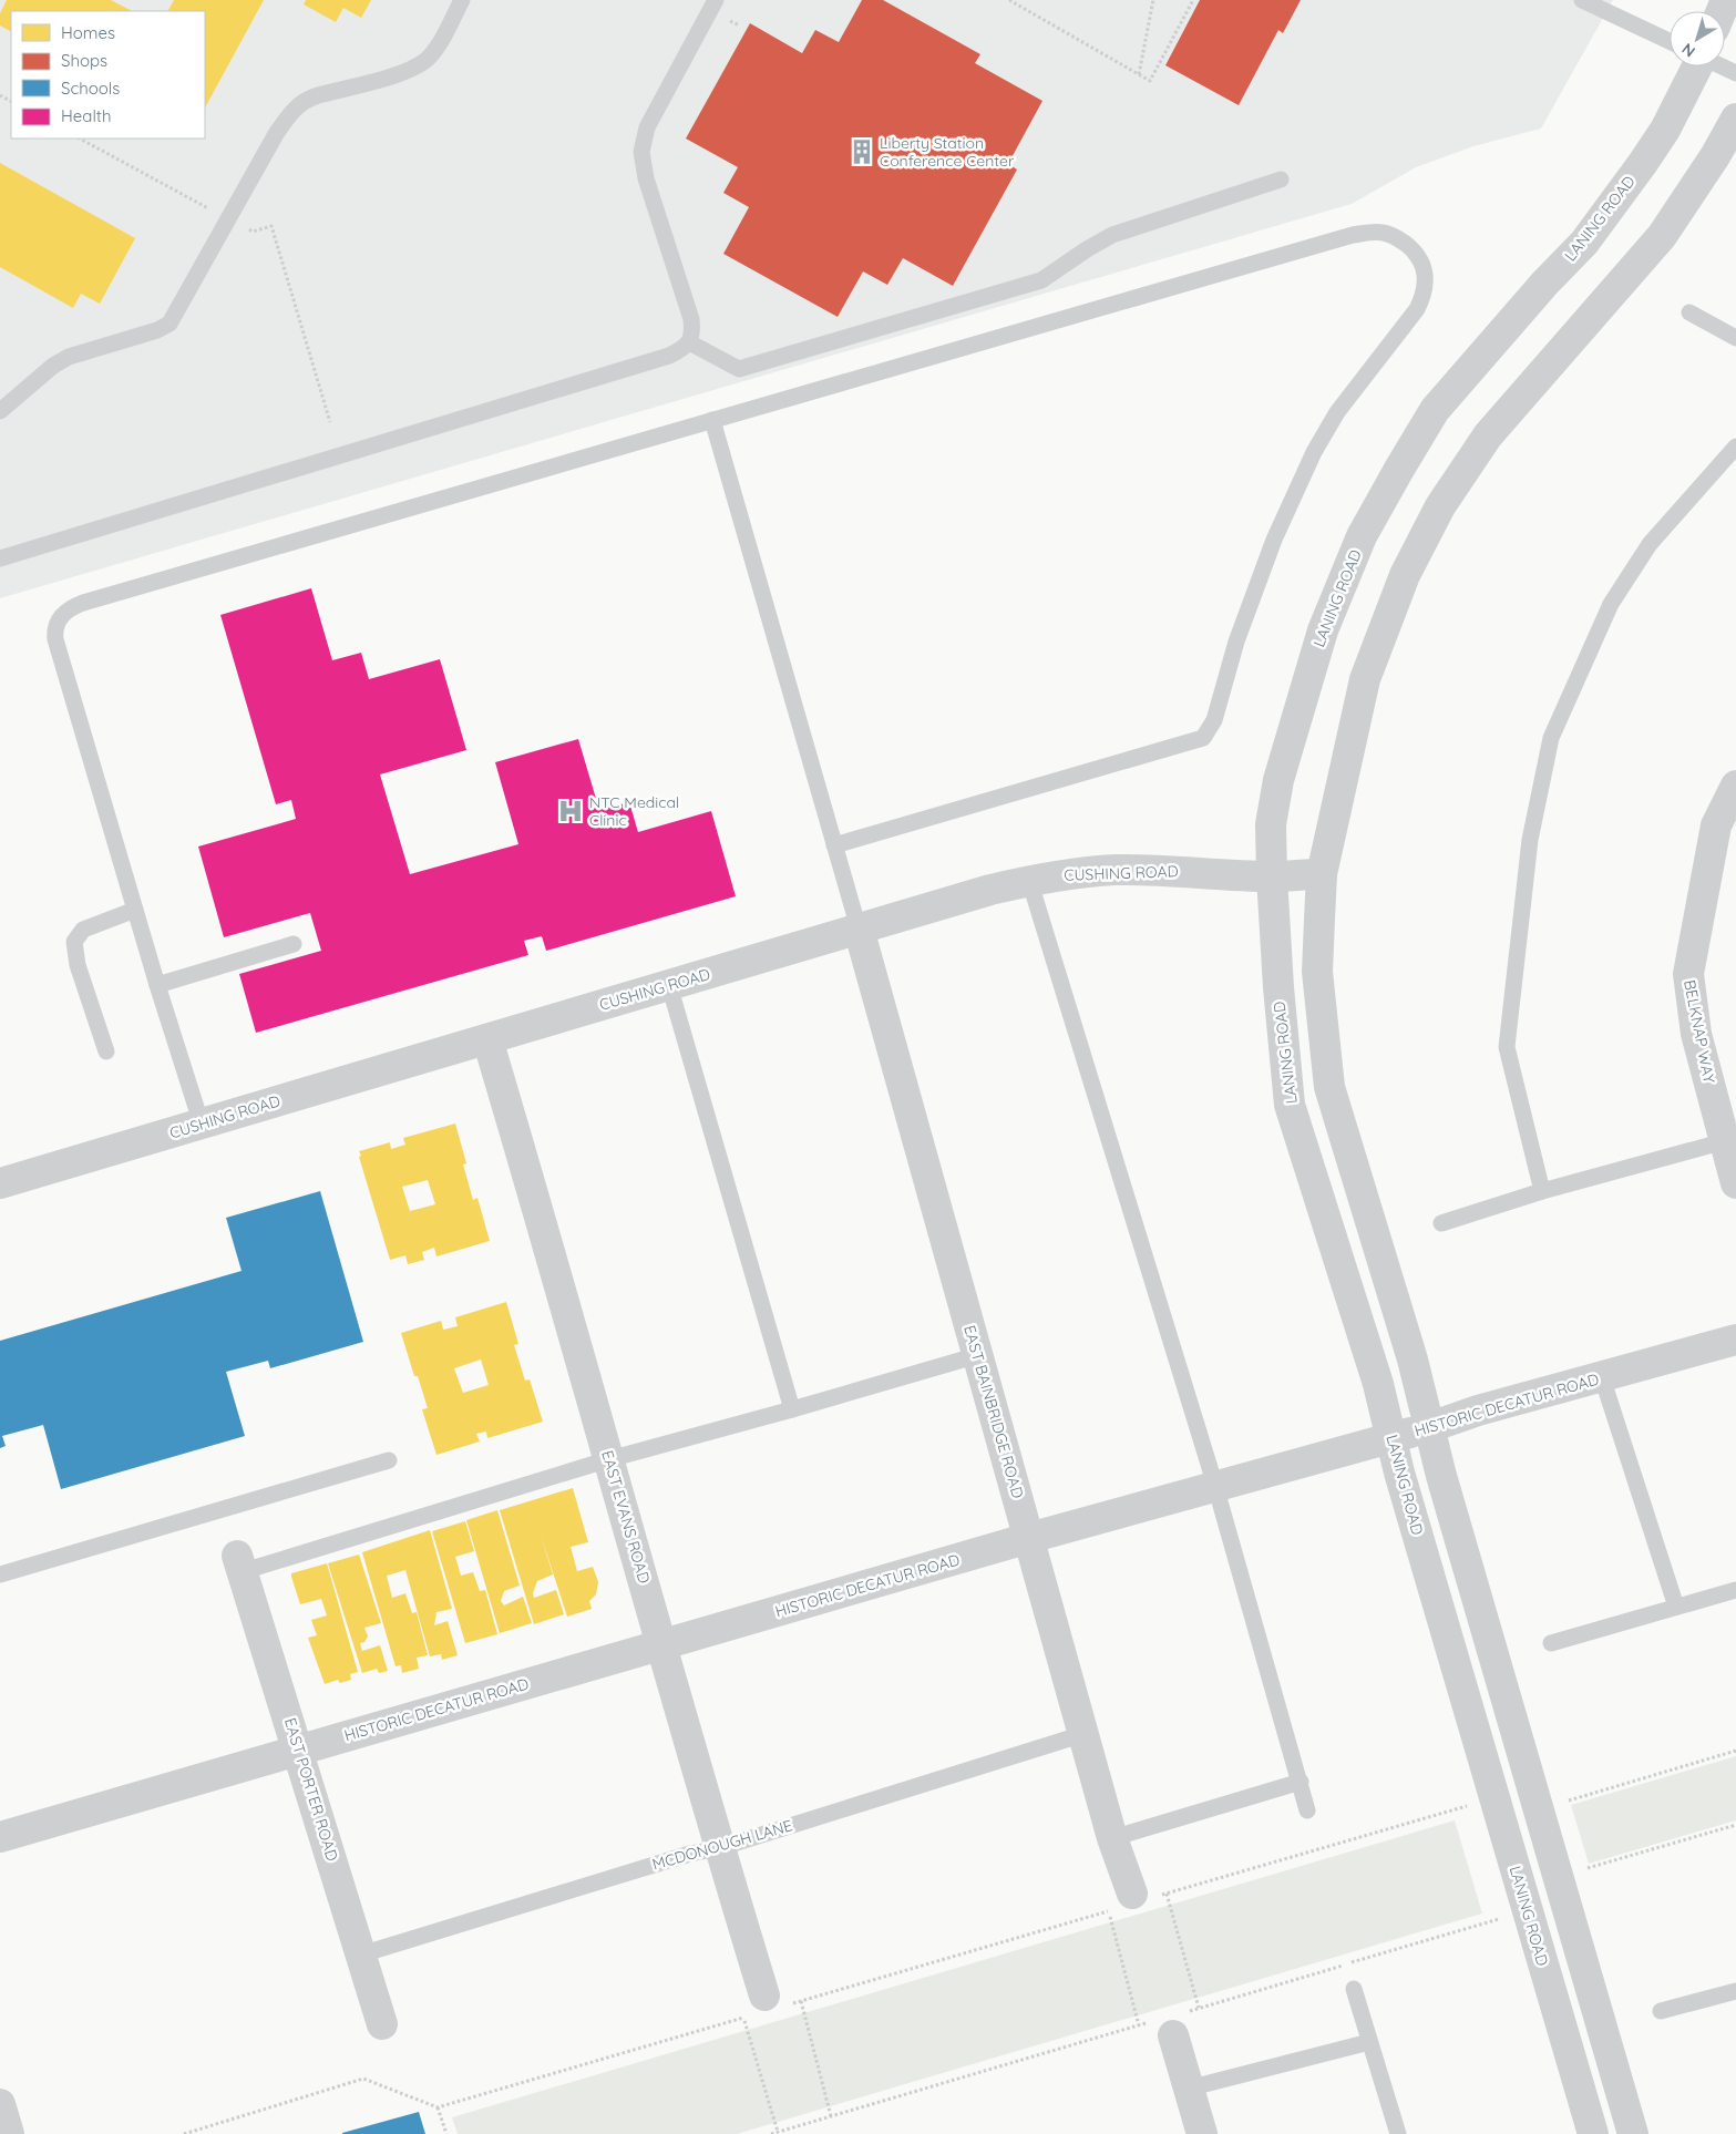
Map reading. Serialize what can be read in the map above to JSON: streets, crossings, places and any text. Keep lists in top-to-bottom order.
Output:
{
  "streets": {
    "street": [
      "LANING ROAD",
      "CUSHING ROAD",
      "BELKNAP WAY",
      "HISTORIC DECATUR ROAD",
      "EAST BAINBRIDGE ROAD",
      "EAST EVANS ROAD",
      "EAST PORTER ROAD"
    ],
    "lane": ["MCDONOUGH LANE"]
  },
  "crossings": [
    ["LANING ROAD", "CUSHING ROAD"],
    ["LANING ROAD", "HISTORIC DECATUR ROAD"],
    ["CUSHING ROAD", "EAST BAINBRIDGE ROAD"],
    ["CUSHING ROAD", "EAST EVANS ROAD"],
    ["HISTORIC DECATUR ROAD", "EAST BAINBRIDGE ROAD"],
    ["HISTORIC DECATUR ROAD", "EAST EVANS ROAD"],
    ["HISTORIC DECATUR ROAD", "EAST PORTER ROAD"],
    ["EAST BAINBRIDGE ROAD", "MCDONOUGH LANE"],
    ["EAST EVANS ROAD", "MCDONOUGH LANE"],
    ["EAST PORTER ROAD", "MCDONOUGH LANE"]
  ],
  "places": {
    "building": ["Liberty Station Conference Center"],
    "hospital": ["NTC Medical Clinic"]
  },
  "legend": [
    "Homes",
    "Shops",
    "Schools",
    "Health"
  ],
  "north": "bottom left"
}
